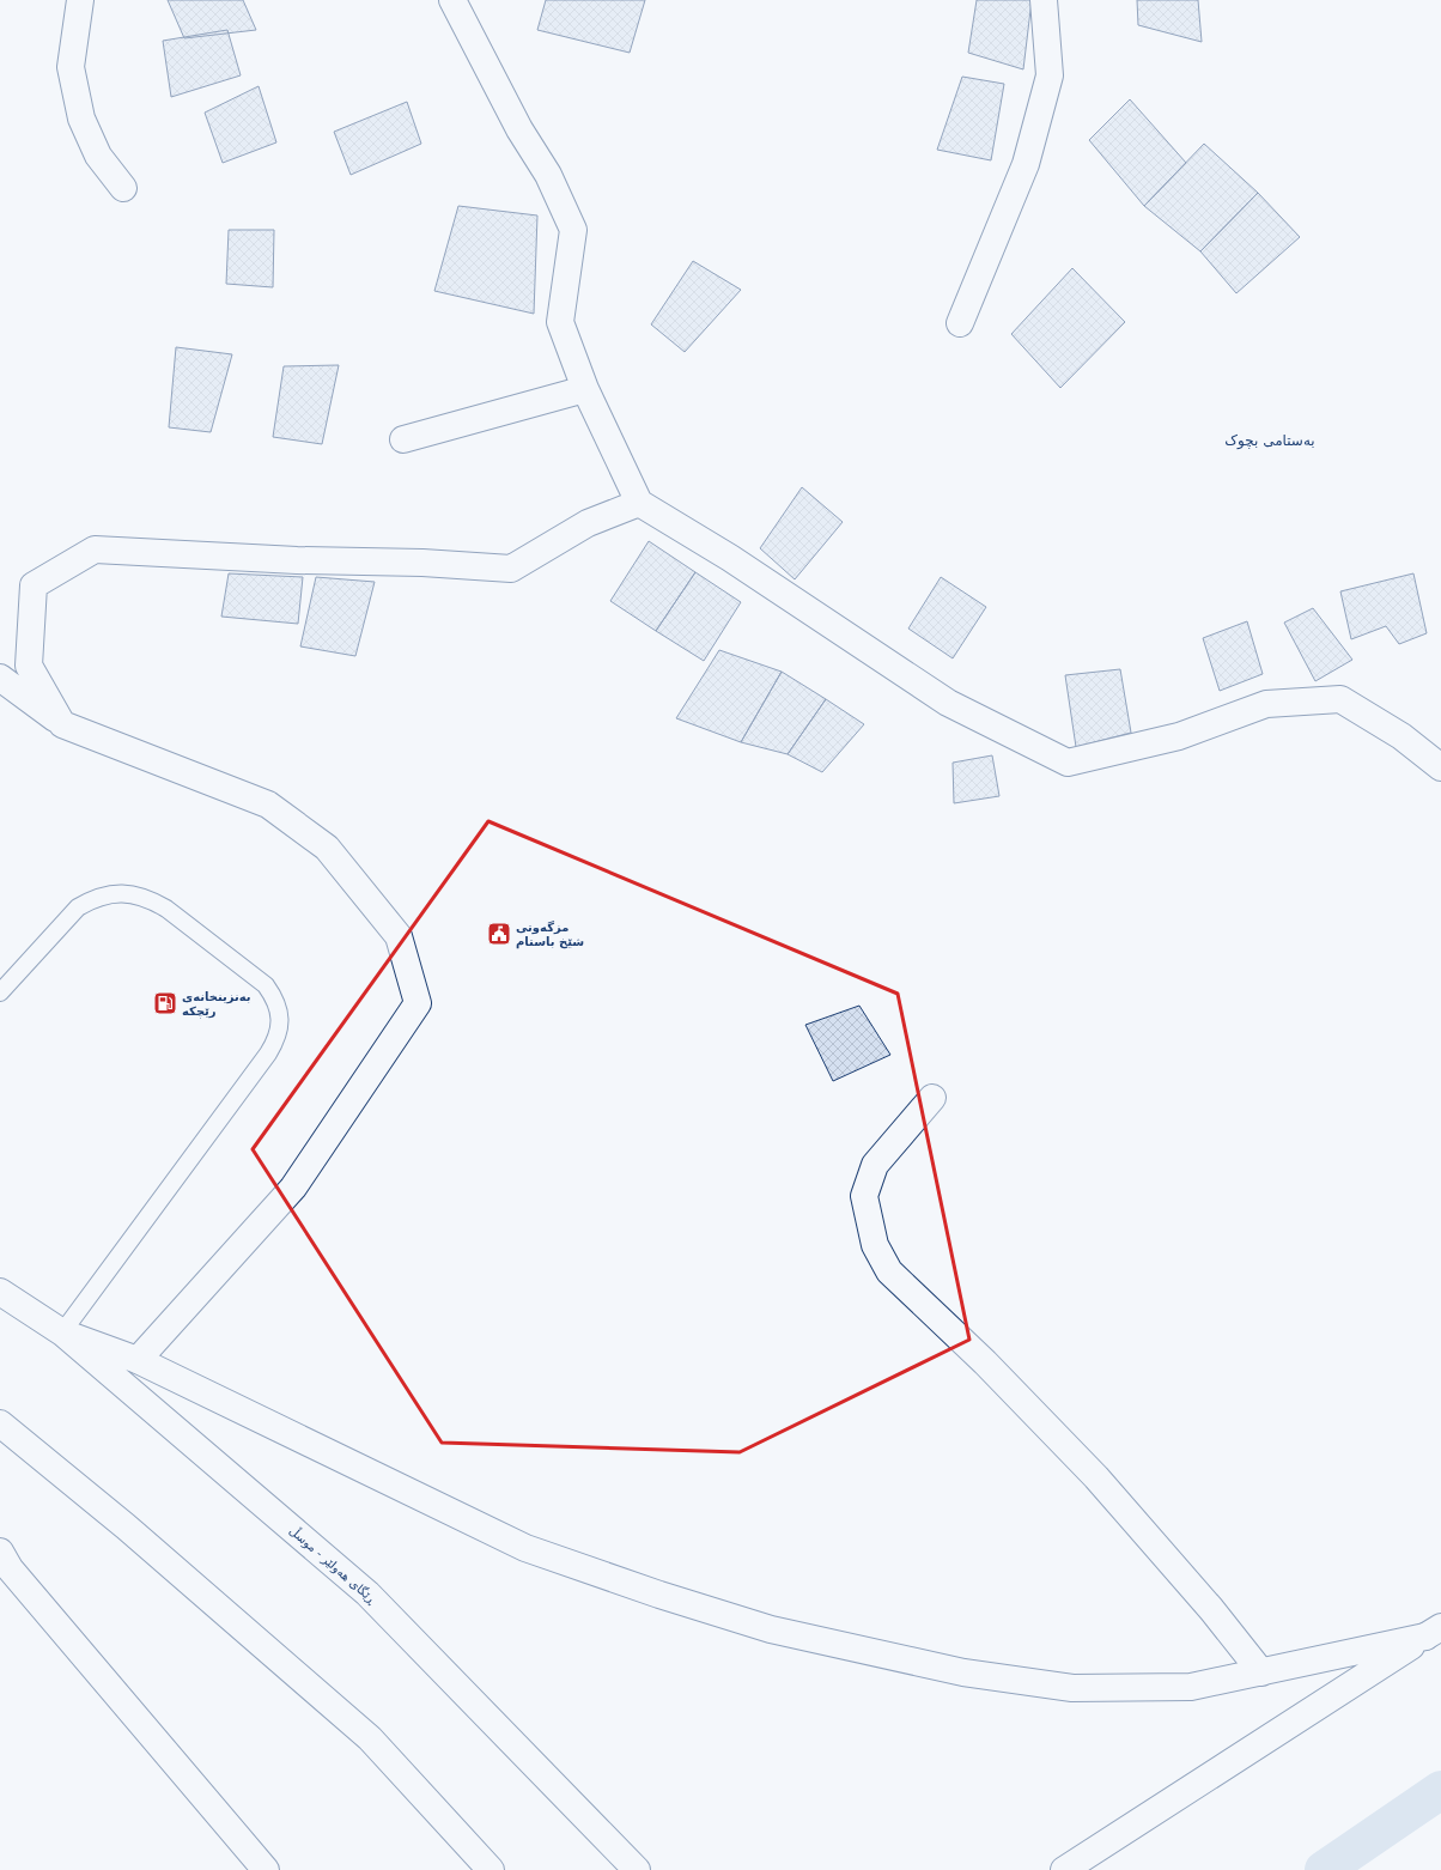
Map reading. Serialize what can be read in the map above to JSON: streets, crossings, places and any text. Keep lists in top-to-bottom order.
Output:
{
  "streets": {
    "main road": ["ڕێگای هەولێر - موسڵ"]
  },
  "districts": ["بەستامی بچوک"],
  "places": {
    "public building": ["مزگەوتی شێخ باستام"],
    "fuel station": ["بەنزینخانەی رێچکە"]
  }
}
